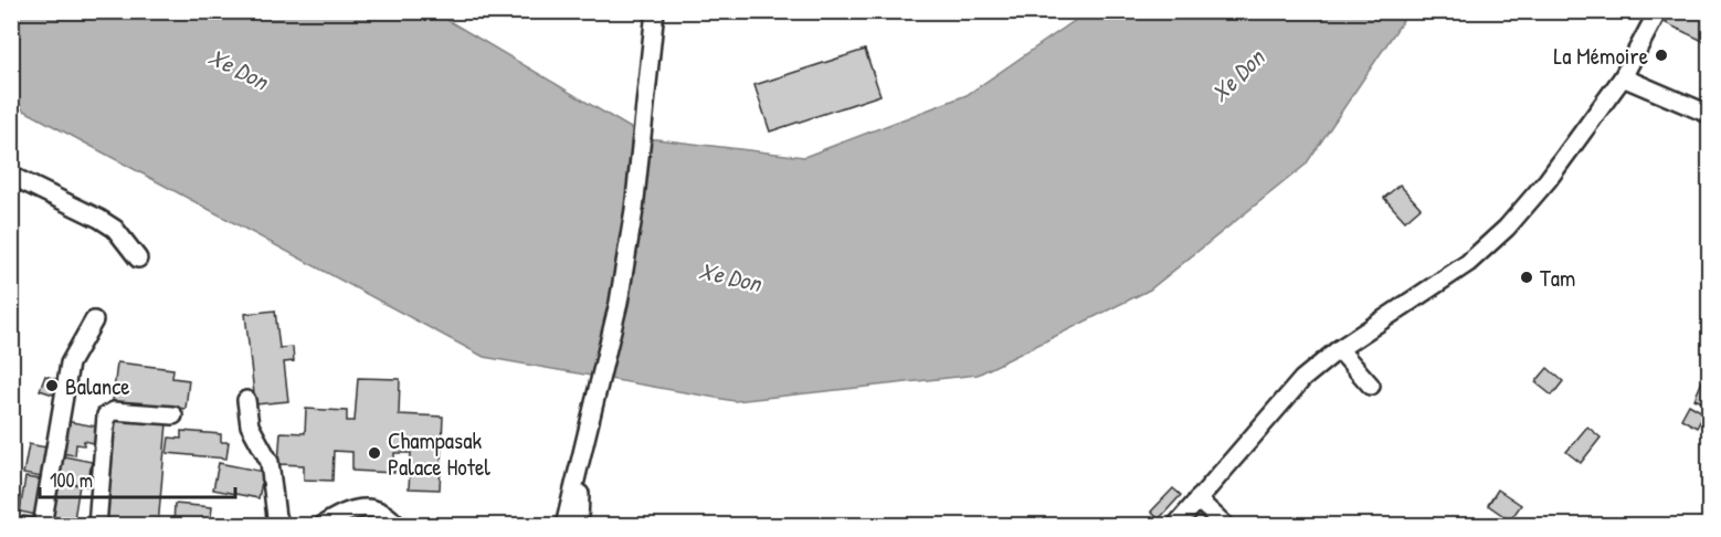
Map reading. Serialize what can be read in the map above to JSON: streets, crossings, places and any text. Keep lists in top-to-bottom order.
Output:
{
  "water": ["Xe Don"],
  "places": [
    "La Mémoire",
    "Tam",
    "Balance",
    "Champasak Palace Hotel"
  ],
  "scale_bar": "100 m"
}
